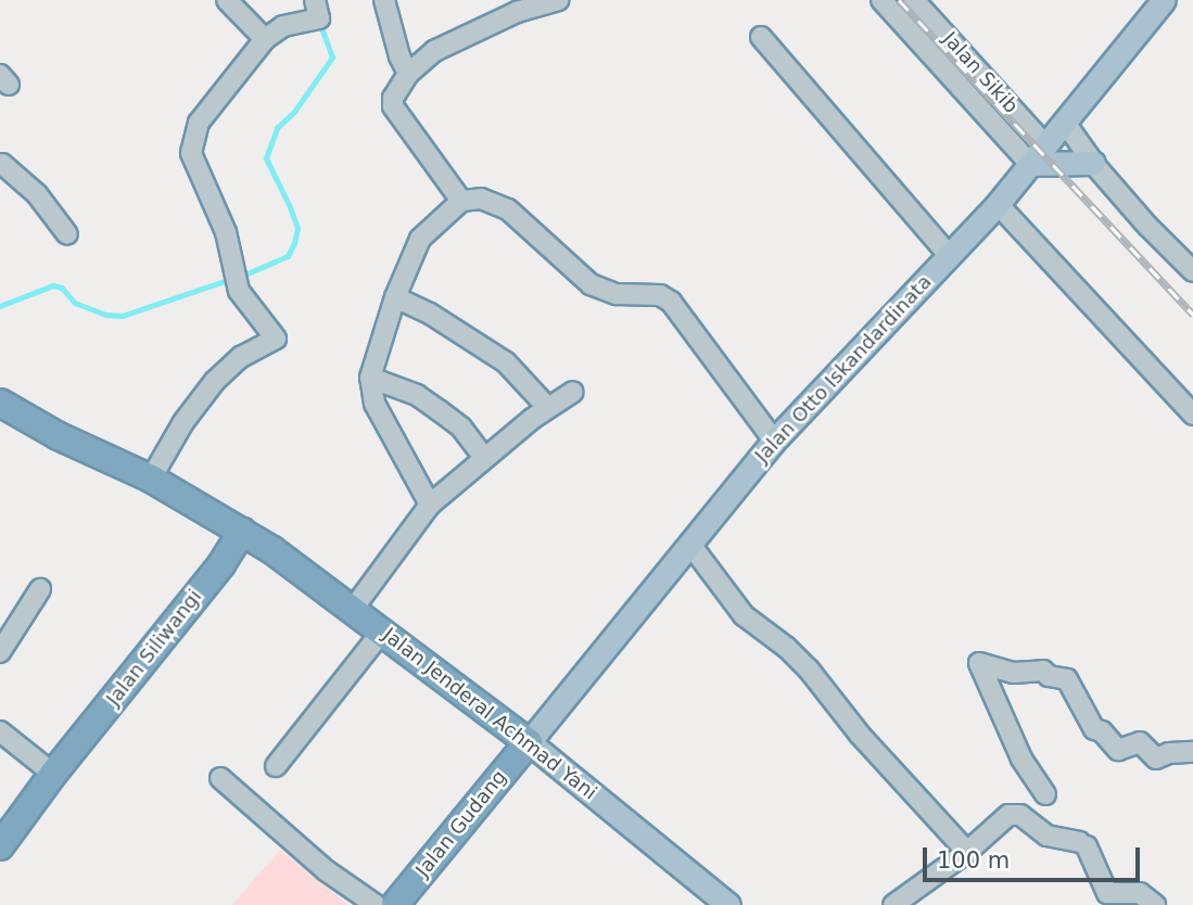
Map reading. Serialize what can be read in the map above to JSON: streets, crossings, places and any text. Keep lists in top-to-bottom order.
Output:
{
  "streets": {
    "highway": ["Jalan Siliwangi", "Jalan Jenderal Achmad Yani", "Jalan Gudang"],
    "main road": ["Jalan Otto Iskandardinata"],
    "street": ["Jalan Sikib"]
  },
  "crossings": [
    ["Jalan Sikib", "Jalan Otto Iskandardinata"],
    ["Jalan Otto Iskandardinata", "Jalan Jenderal Achmad Yani"],
    ["Jalan Otto Iskandardinata", "Jalan Gudang"],
    ["Jalan Siliwangi", "Jalan Jenderal Achmad Yani"],
    ["Jalan Jenderal Achmad Yani", "Jalan Gudang"]
  ],
  "scale_bar": "100 m"
}
